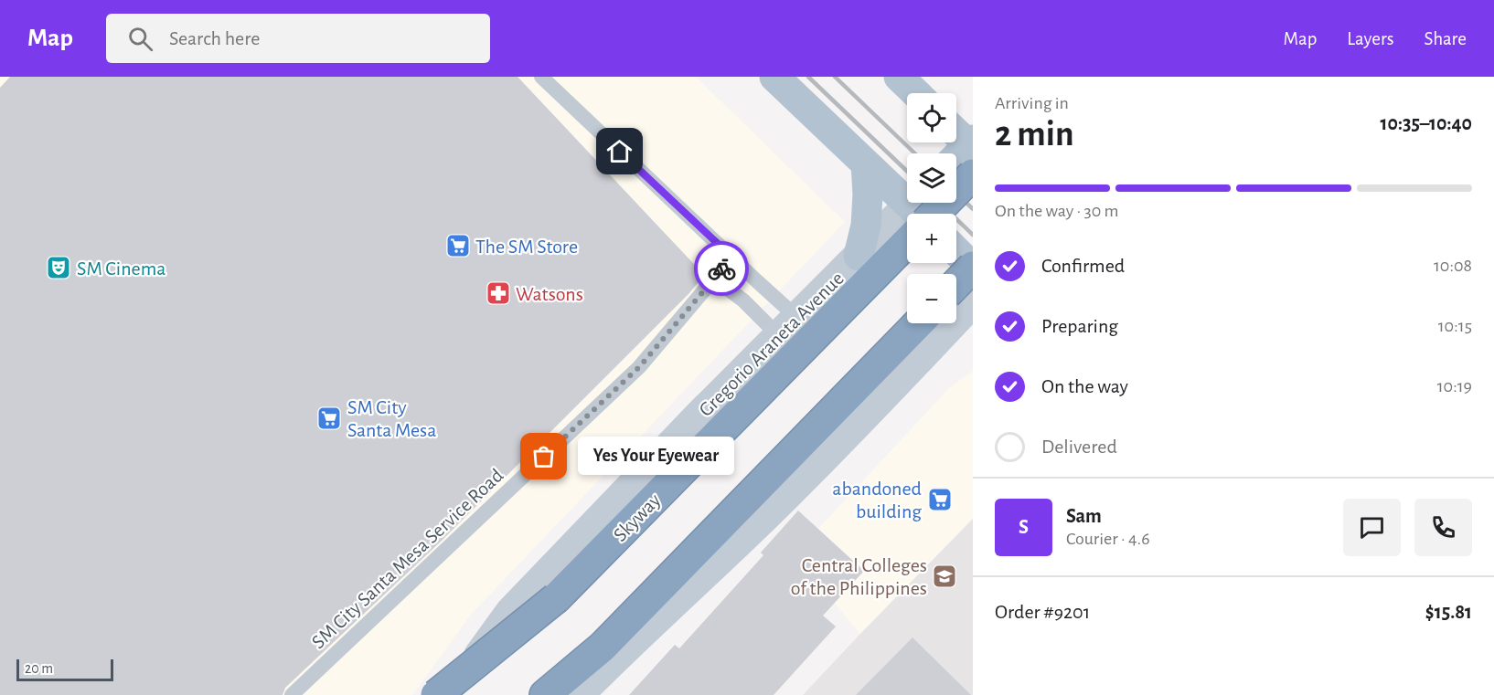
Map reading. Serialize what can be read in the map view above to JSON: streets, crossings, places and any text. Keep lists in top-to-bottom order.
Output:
{
  "streets": {
    "highway": ["Skyway"],
    "main road": ["Gregorio Araneta Avenue"],
    "lane": ["SM City Santa Mesa Service Road"]
  },
  "places": {
    "supermarket": ["The SM Store", "SM City Santa Mesa", "abandoned building"],
    "theatre": ["SM Cinema"],
    "pharmacy": ["Watsons"],
    "other": ["Yes Your Eyewear"],
    "school or university": ["Central Colleges of the Philippines"]
  },
  "scale_bar": "20 m",
  "page": {
    "header": "Map",
    "search": "Search here",
    "nav": ["Map", "Layers", "Share"],
    "heading": ["2 min", "Arriving in", "10:35–10:40"],
    "panel": [
      "Sam",
      "Courier · 4.6",
      "Order #9201",
      "$15.81"
    ],
    "map_buttons": ["+", "−"],
    "bar": "On the way · 30 m",
    "list": [
      ["Confirmed", "10:08"],
      ["Preparing", "10:15"],
      ["On the way", "10:19"],
      "Delivered"
    ],
    "bubble": "Yes Your Eyewear",
    "round": "S",
    "scale": "20 m"
  }
}
